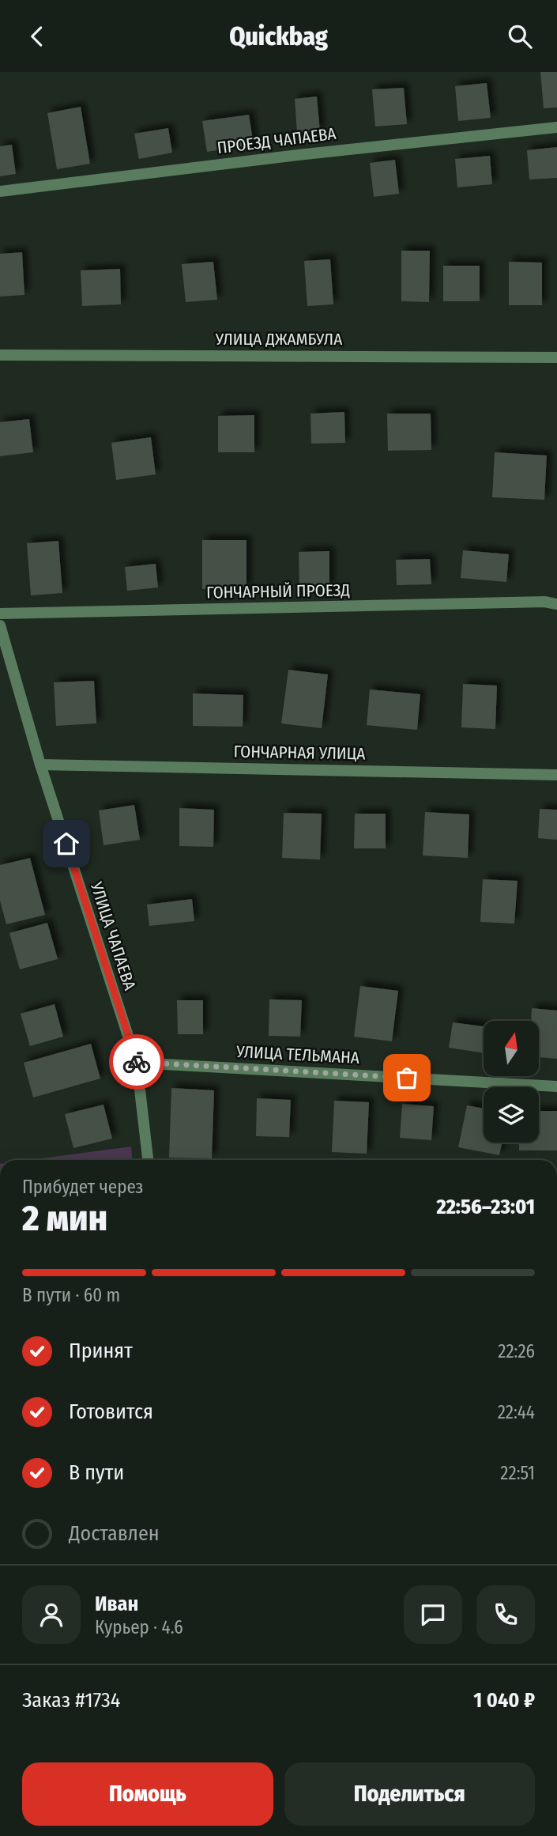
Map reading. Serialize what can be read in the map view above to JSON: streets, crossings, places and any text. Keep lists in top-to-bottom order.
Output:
{
  "streets": {
    "street": [
      "ПРОЕЗД ЧАПАЕВА",
      "УЛИЦА ДЖАМБУЛА",
      "ГОНЧАРНЫЙ ПРОЕЗД",
      "ГОНЧАРНАЯ УЛИЦА",
      "УЛИЦА ЧАПАЕВА",
      "УЛИЦА ТЕЛЬМАНА"
    ]
  },
  "crossings": [
    ["ГОНЧАРНАЯ УЛИЦА", "УЛИЦА ЧАПАЕВА"],
    ["УЛИЦА ЧАПАЕВА", "УЛИЦА ТЕЛЬМАНА"]
  ],
  "north": "top",
  "page": {
    "header": "Quickbag",
    "heading": ["2 мин", "Прибудет через", "22:56–23:01"],
    "panel": [
      "Иван",
      "Курьер · 4.6",
      "Заказ #1734",
      "1 040 ₽"
    ],
    "bar": "В пути · 60 m",
    "list": [
      ["Принят", "22:26"],
      ["Готовится", "22:44"],
      ["В пути", "22:51"],
      "Доставлен"
    ],
    "buttons": ["Помощь", "Поделиться"]
  }
}
